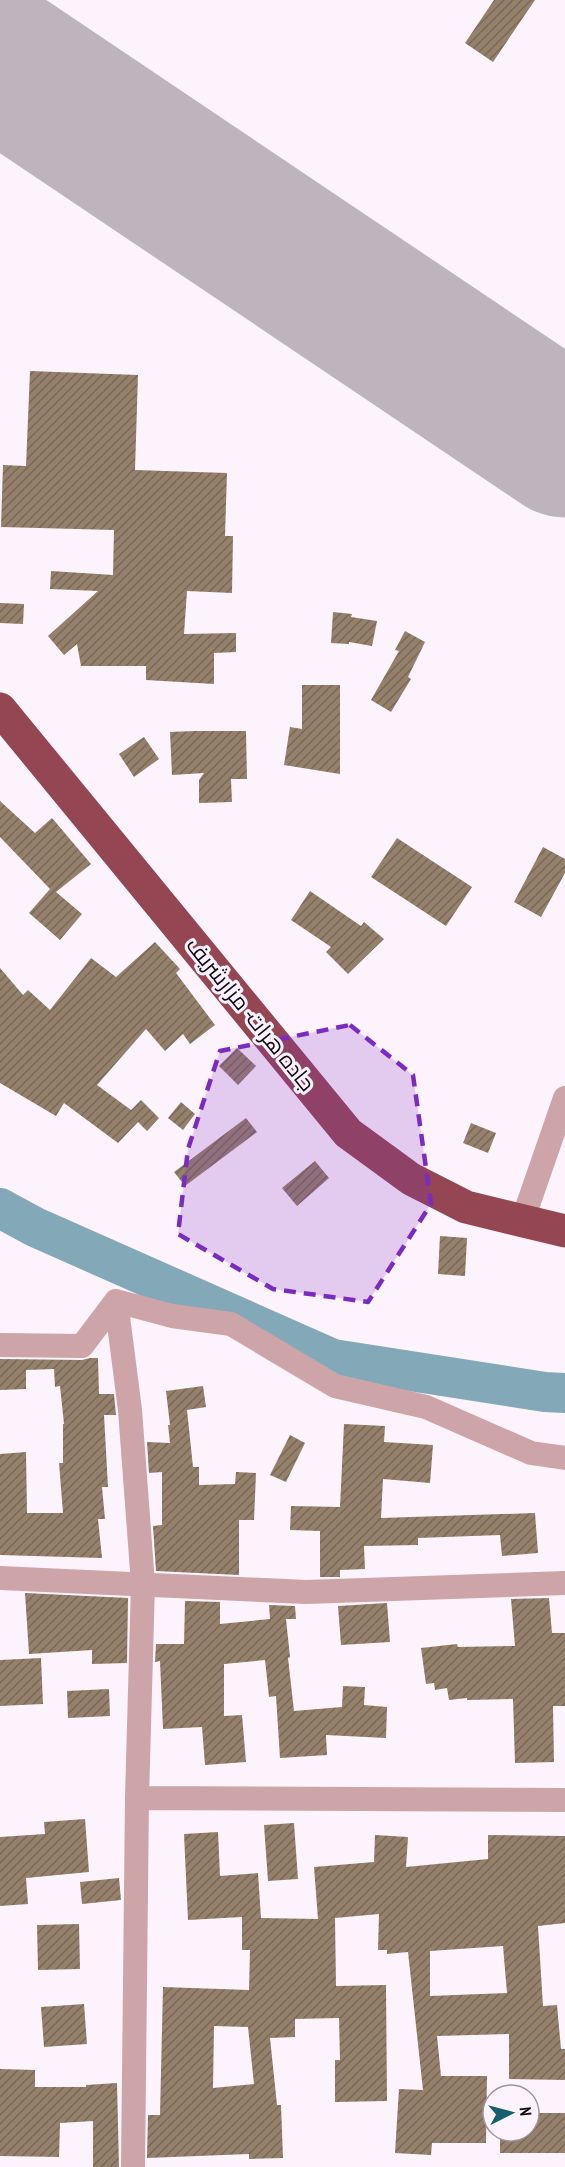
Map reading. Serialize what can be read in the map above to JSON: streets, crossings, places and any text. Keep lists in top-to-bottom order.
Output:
{
  "streets": {
    "highway": ["جاده هرات- مزارشریف"]
  },
  "north": "right"
}
